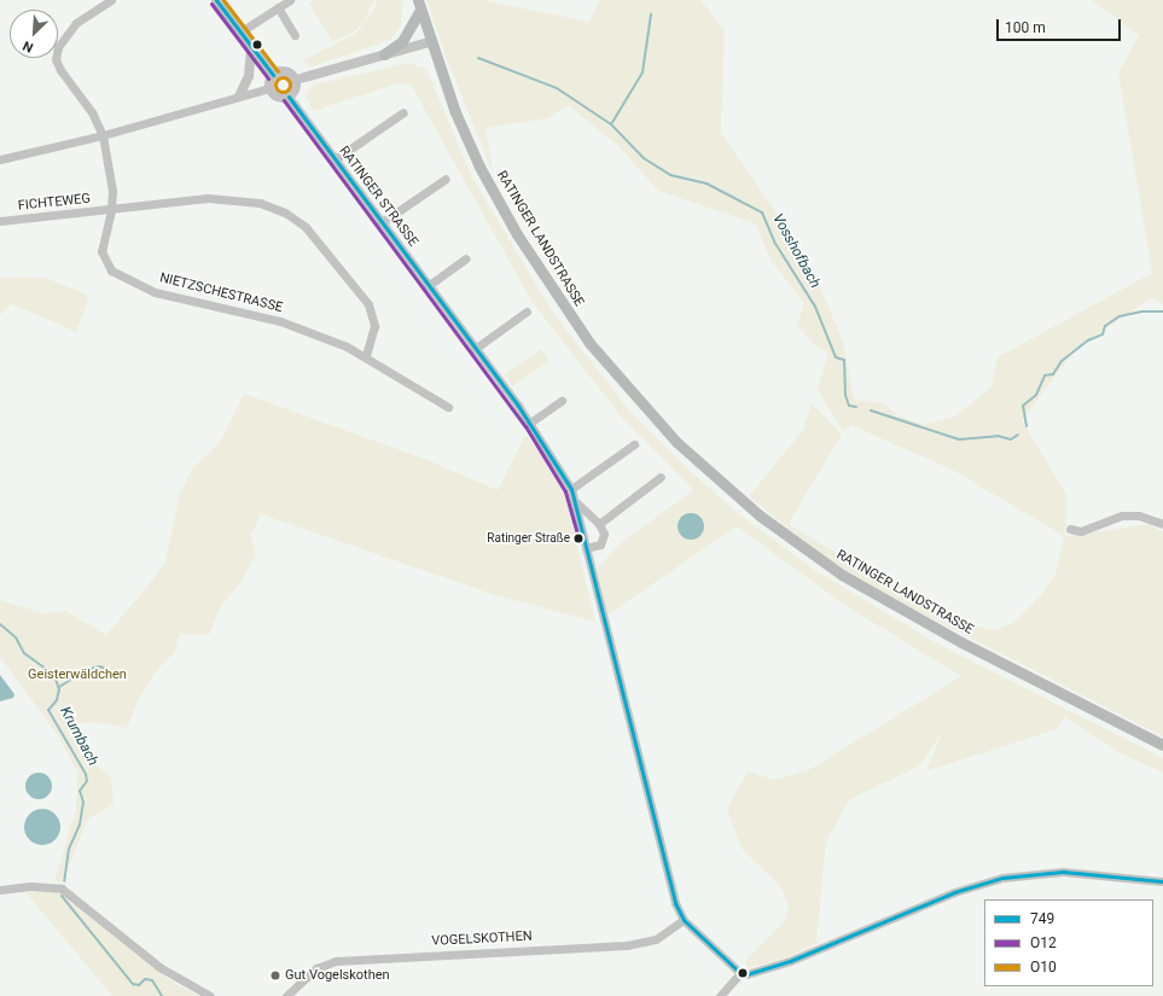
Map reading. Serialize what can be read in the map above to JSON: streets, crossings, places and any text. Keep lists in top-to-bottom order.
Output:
{
  "streets": {
    "main road": ["RATINGER LANDSTRASSE"],
    "street": [
      "RATINGER STRASSE",
      "FICHTEWEG",
      "NIETZSCHESTRASSE",
      "VOGELSKOTHEN"
    ]
  },
  "crossings": [
    ["RATINGER STRASSE", "VOGELSKOTHEN"],
    ["FICHTEWEG", "NIETZSCHESTRASSE"]
  ],
  "water": ["Vosshofbach", "Krumbach"],
  "parks": ["Geisterwäldchen"],
  "places": ["Ratinger Straße", "Gut Vogelskothen"],
  "lines": ["transit line 749", "transit line O10", "transit line O12"],
  "legend": ["749", "O12", "O10"],
  "scale_bar": "100 m",
  "north": "bottom left"
}
